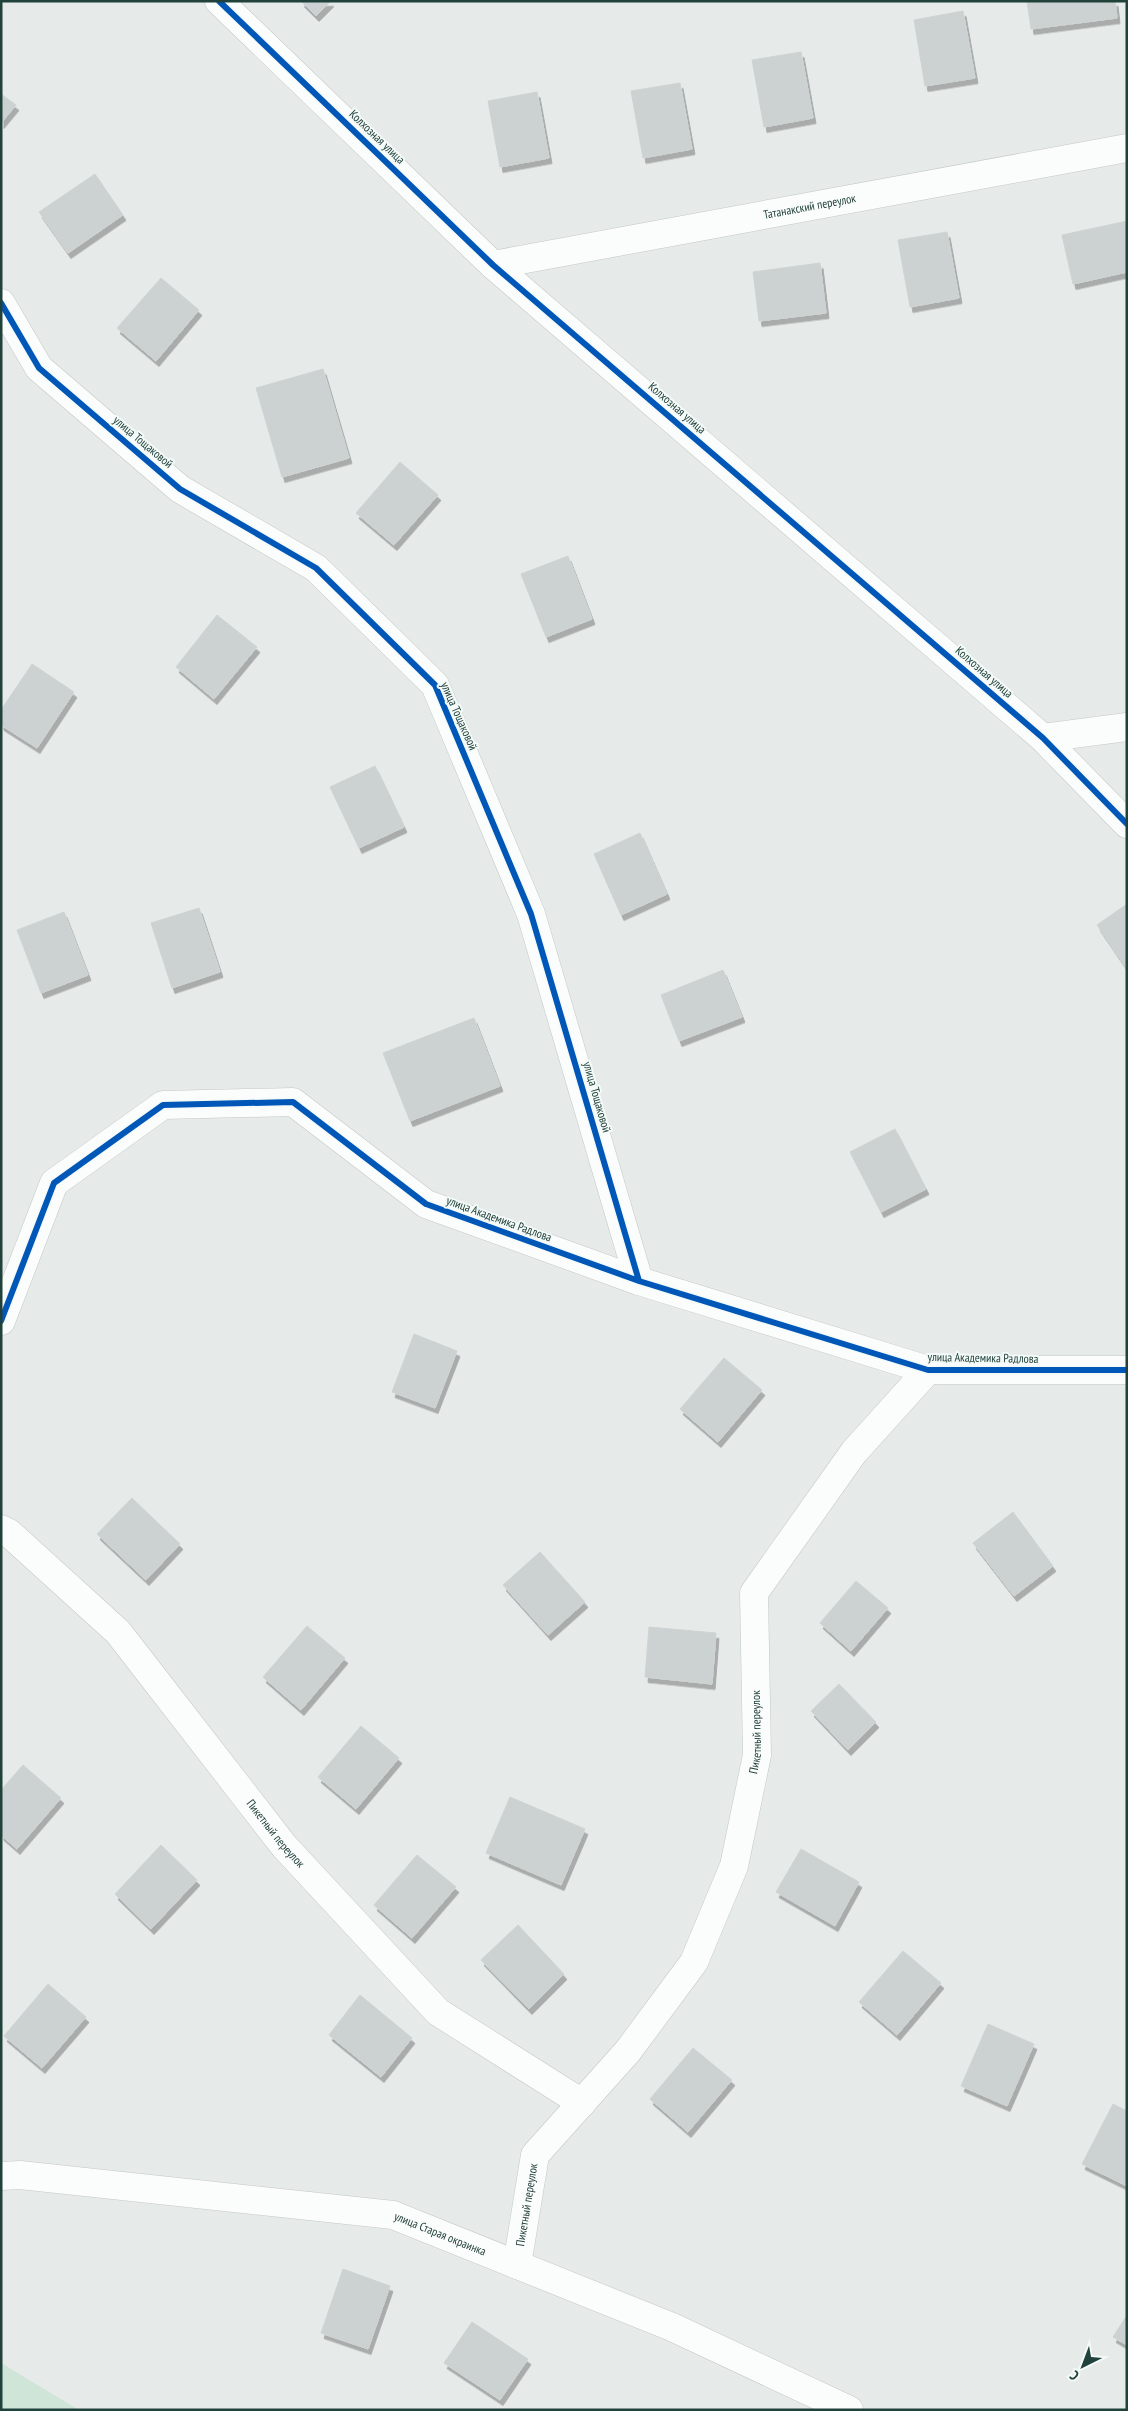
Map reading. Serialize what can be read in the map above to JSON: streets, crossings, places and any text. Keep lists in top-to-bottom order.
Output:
{
  "streets": {
    "street": [
      "Колхозная улица",
      "Татанакский переулок",
      "улица Тощаковой",
      "улица Академика Радлова",
      "Пикетный переулок",
      "улица Старая окраинка"
    ]
  },
  "crossings": [
    ["Колхозная улица", "Татанакский переулок"],
    ["улица Тощаковой", "улица Академика Радлова"],
    ["улица Академика Радлова", "Пикетный переулок"],
    ["Пикетный переулок", "улица Старая окраинка"]
  ],
  "north": "bottom left"
}
